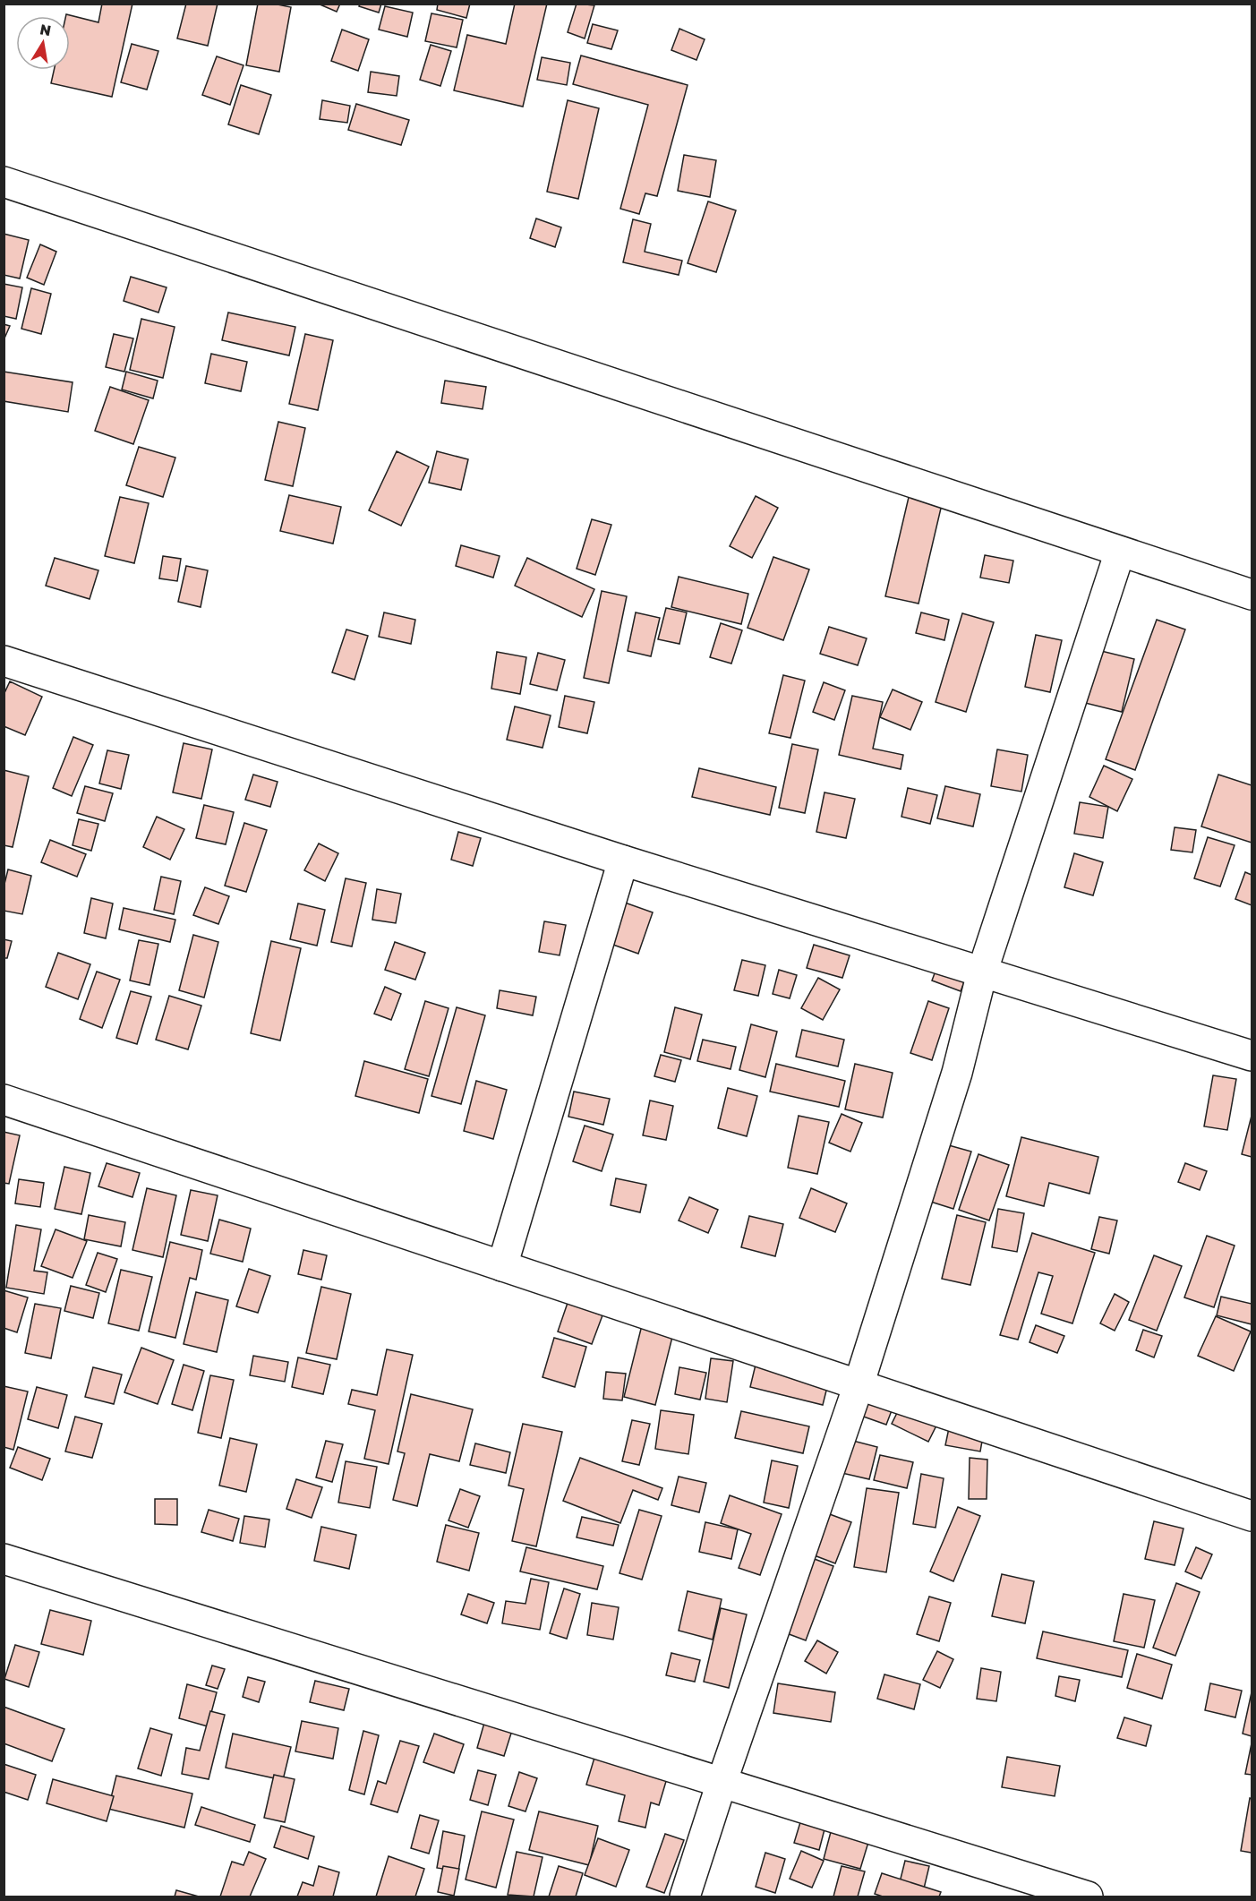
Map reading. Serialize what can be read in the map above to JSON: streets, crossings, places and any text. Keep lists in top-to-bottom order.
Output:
{
  "north": "top"
}
